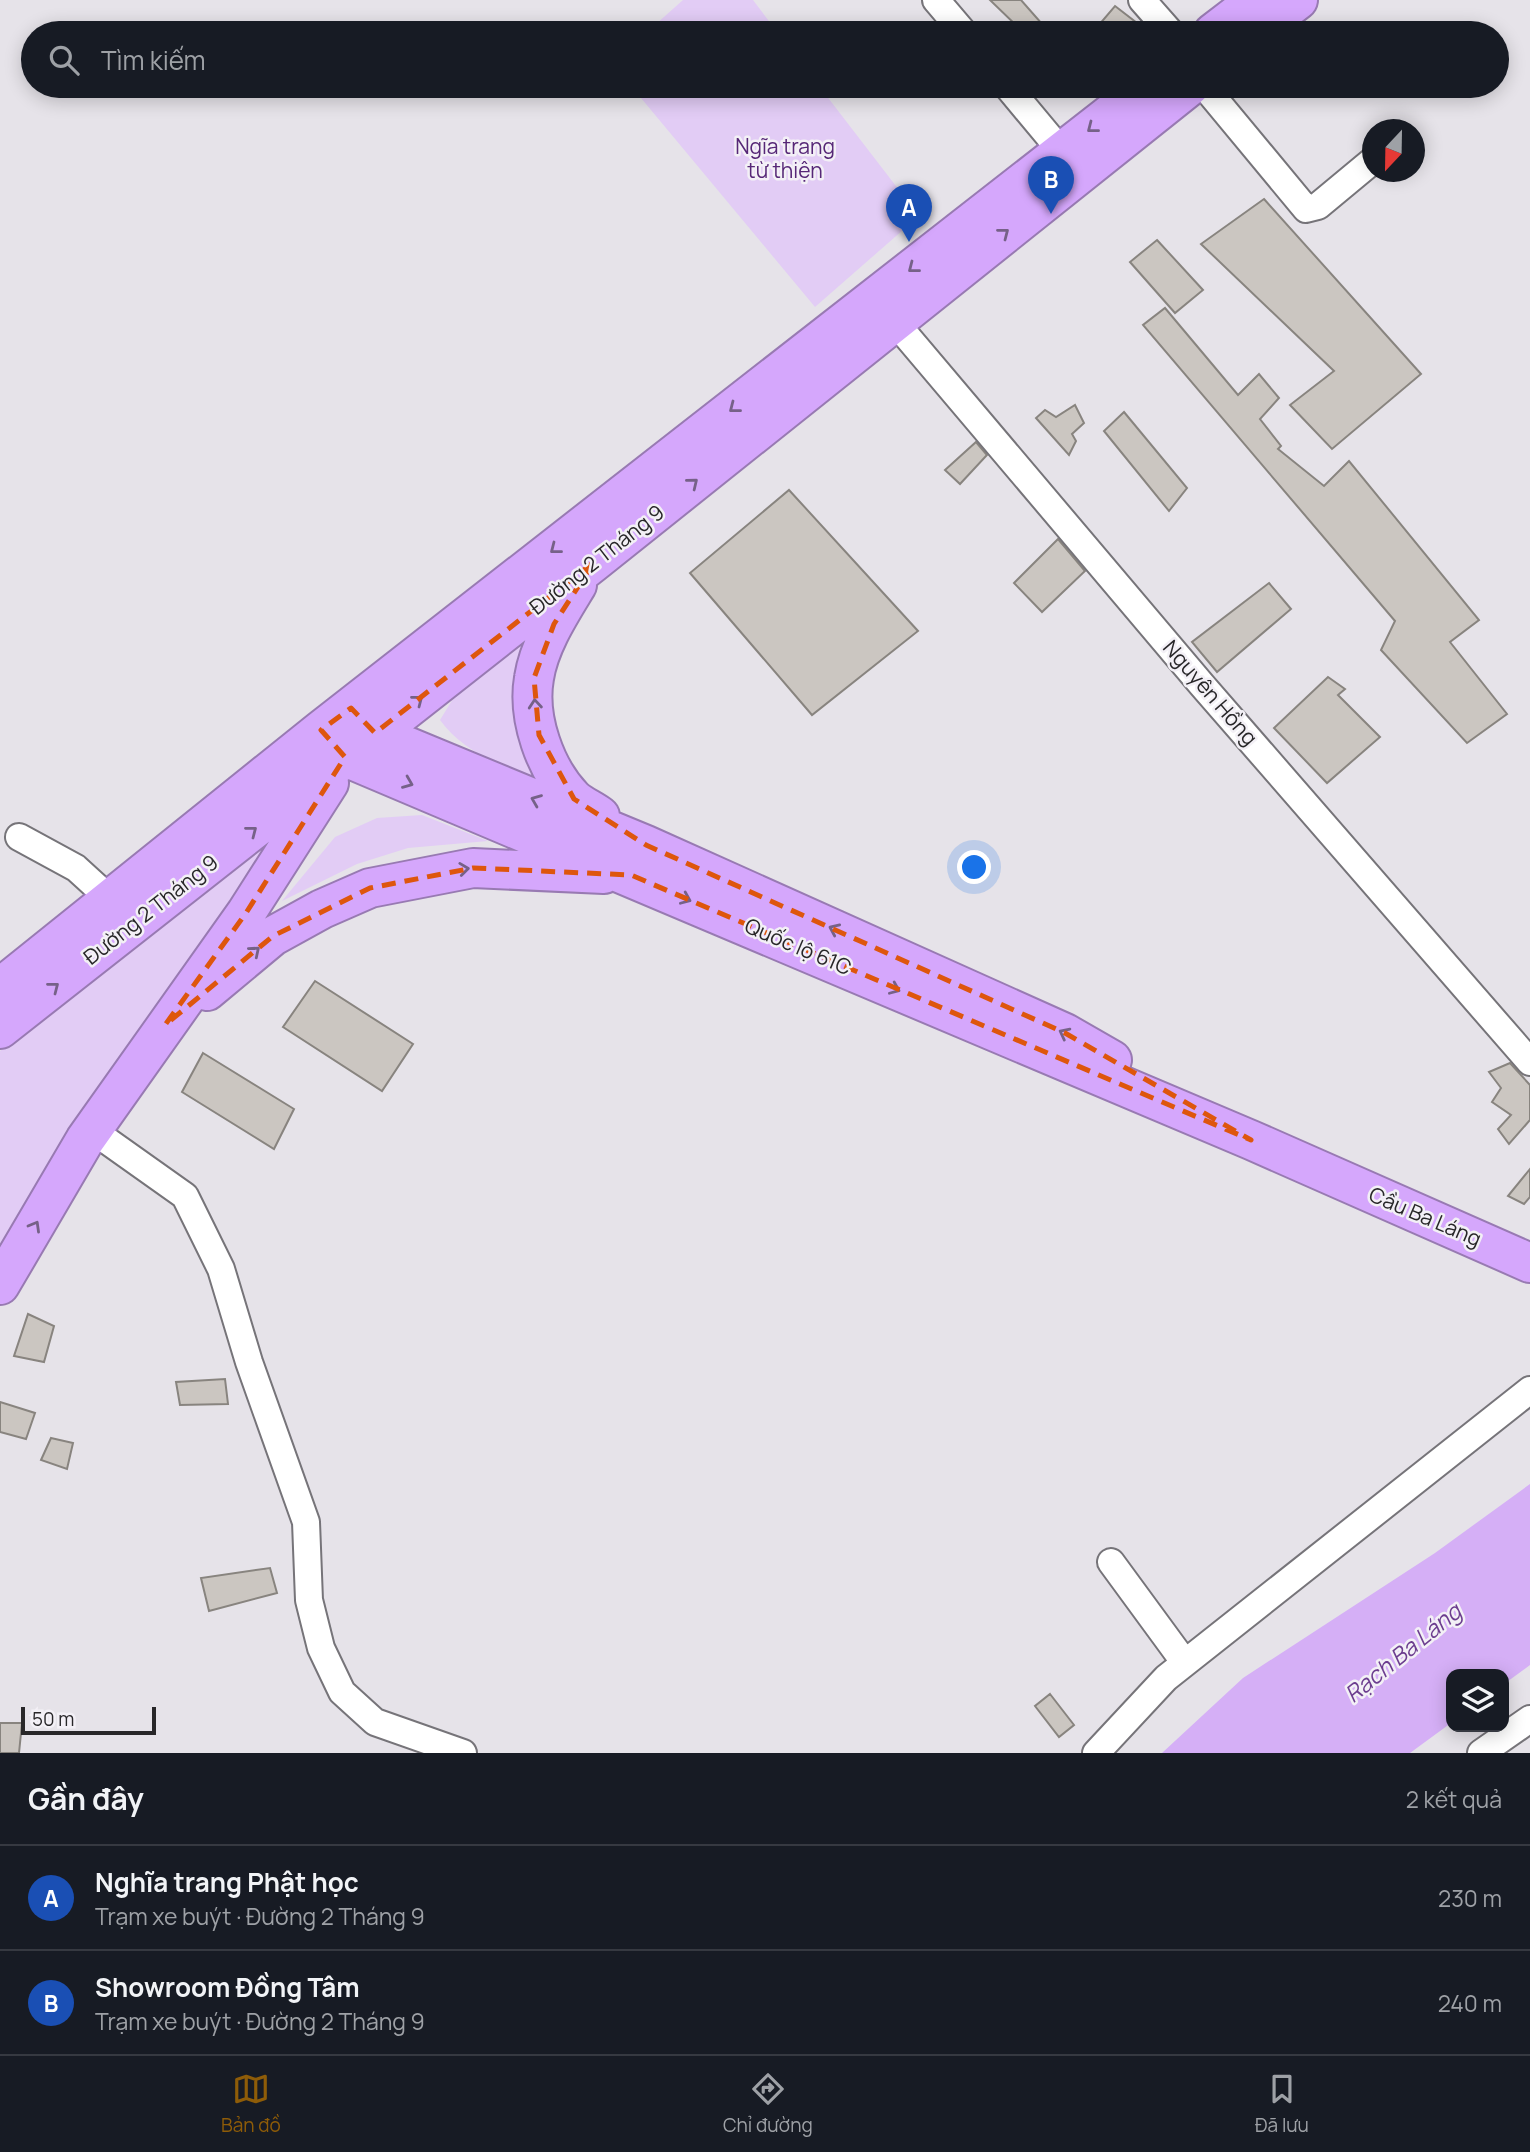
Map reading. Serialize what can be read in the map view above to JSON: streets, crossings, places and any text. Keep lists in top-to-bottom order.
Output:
{
  "streets": {
    "highway": ["Đường 2 Tháng 9", "Quốc lộ 61C", "Cầu Ba Láng"],
    "street": ["Nguyên Hồng"]
  },
  "crossings": [
    ["Đường 2 Tháng 9", "Nguyên Hồng"],
    ["Đường 2 Tháng 9", "Quốc lộ 61C"],
    ["Quốc lộ 61C", "Cầu Ba Láng"]
  ],
  "water": ["Rạch Ba Láng"],
  "parks": ["Ngĩa trang từ thiện"],
  "scale_bar": "50 m",
  "north": "bottom",
  "page": {
    "search": "Tìm kiếm",
    "pins": ["B", "A"],
    "scale": "50 m",
    "heading": ["Gần đây", "2 kết quả"],
    "list": [
      {
        "mark": "A",
        "name": "Nghĩa trang Phật học",
        "note": "Trạm xe buýt · Đường 2 Tháng 9",
        "value": "230 m"
      },
      {
        "mark": "B",
        "name": "Showroom Đồng Tâm",
        "note": "Trạm xe buýt · Đường 2 Tháng 9",
        "value": "240 m"
      }
    ],
    "nav": ["Bản đồ", "Chỉ đường", "Đã lưu"]
  }
}
